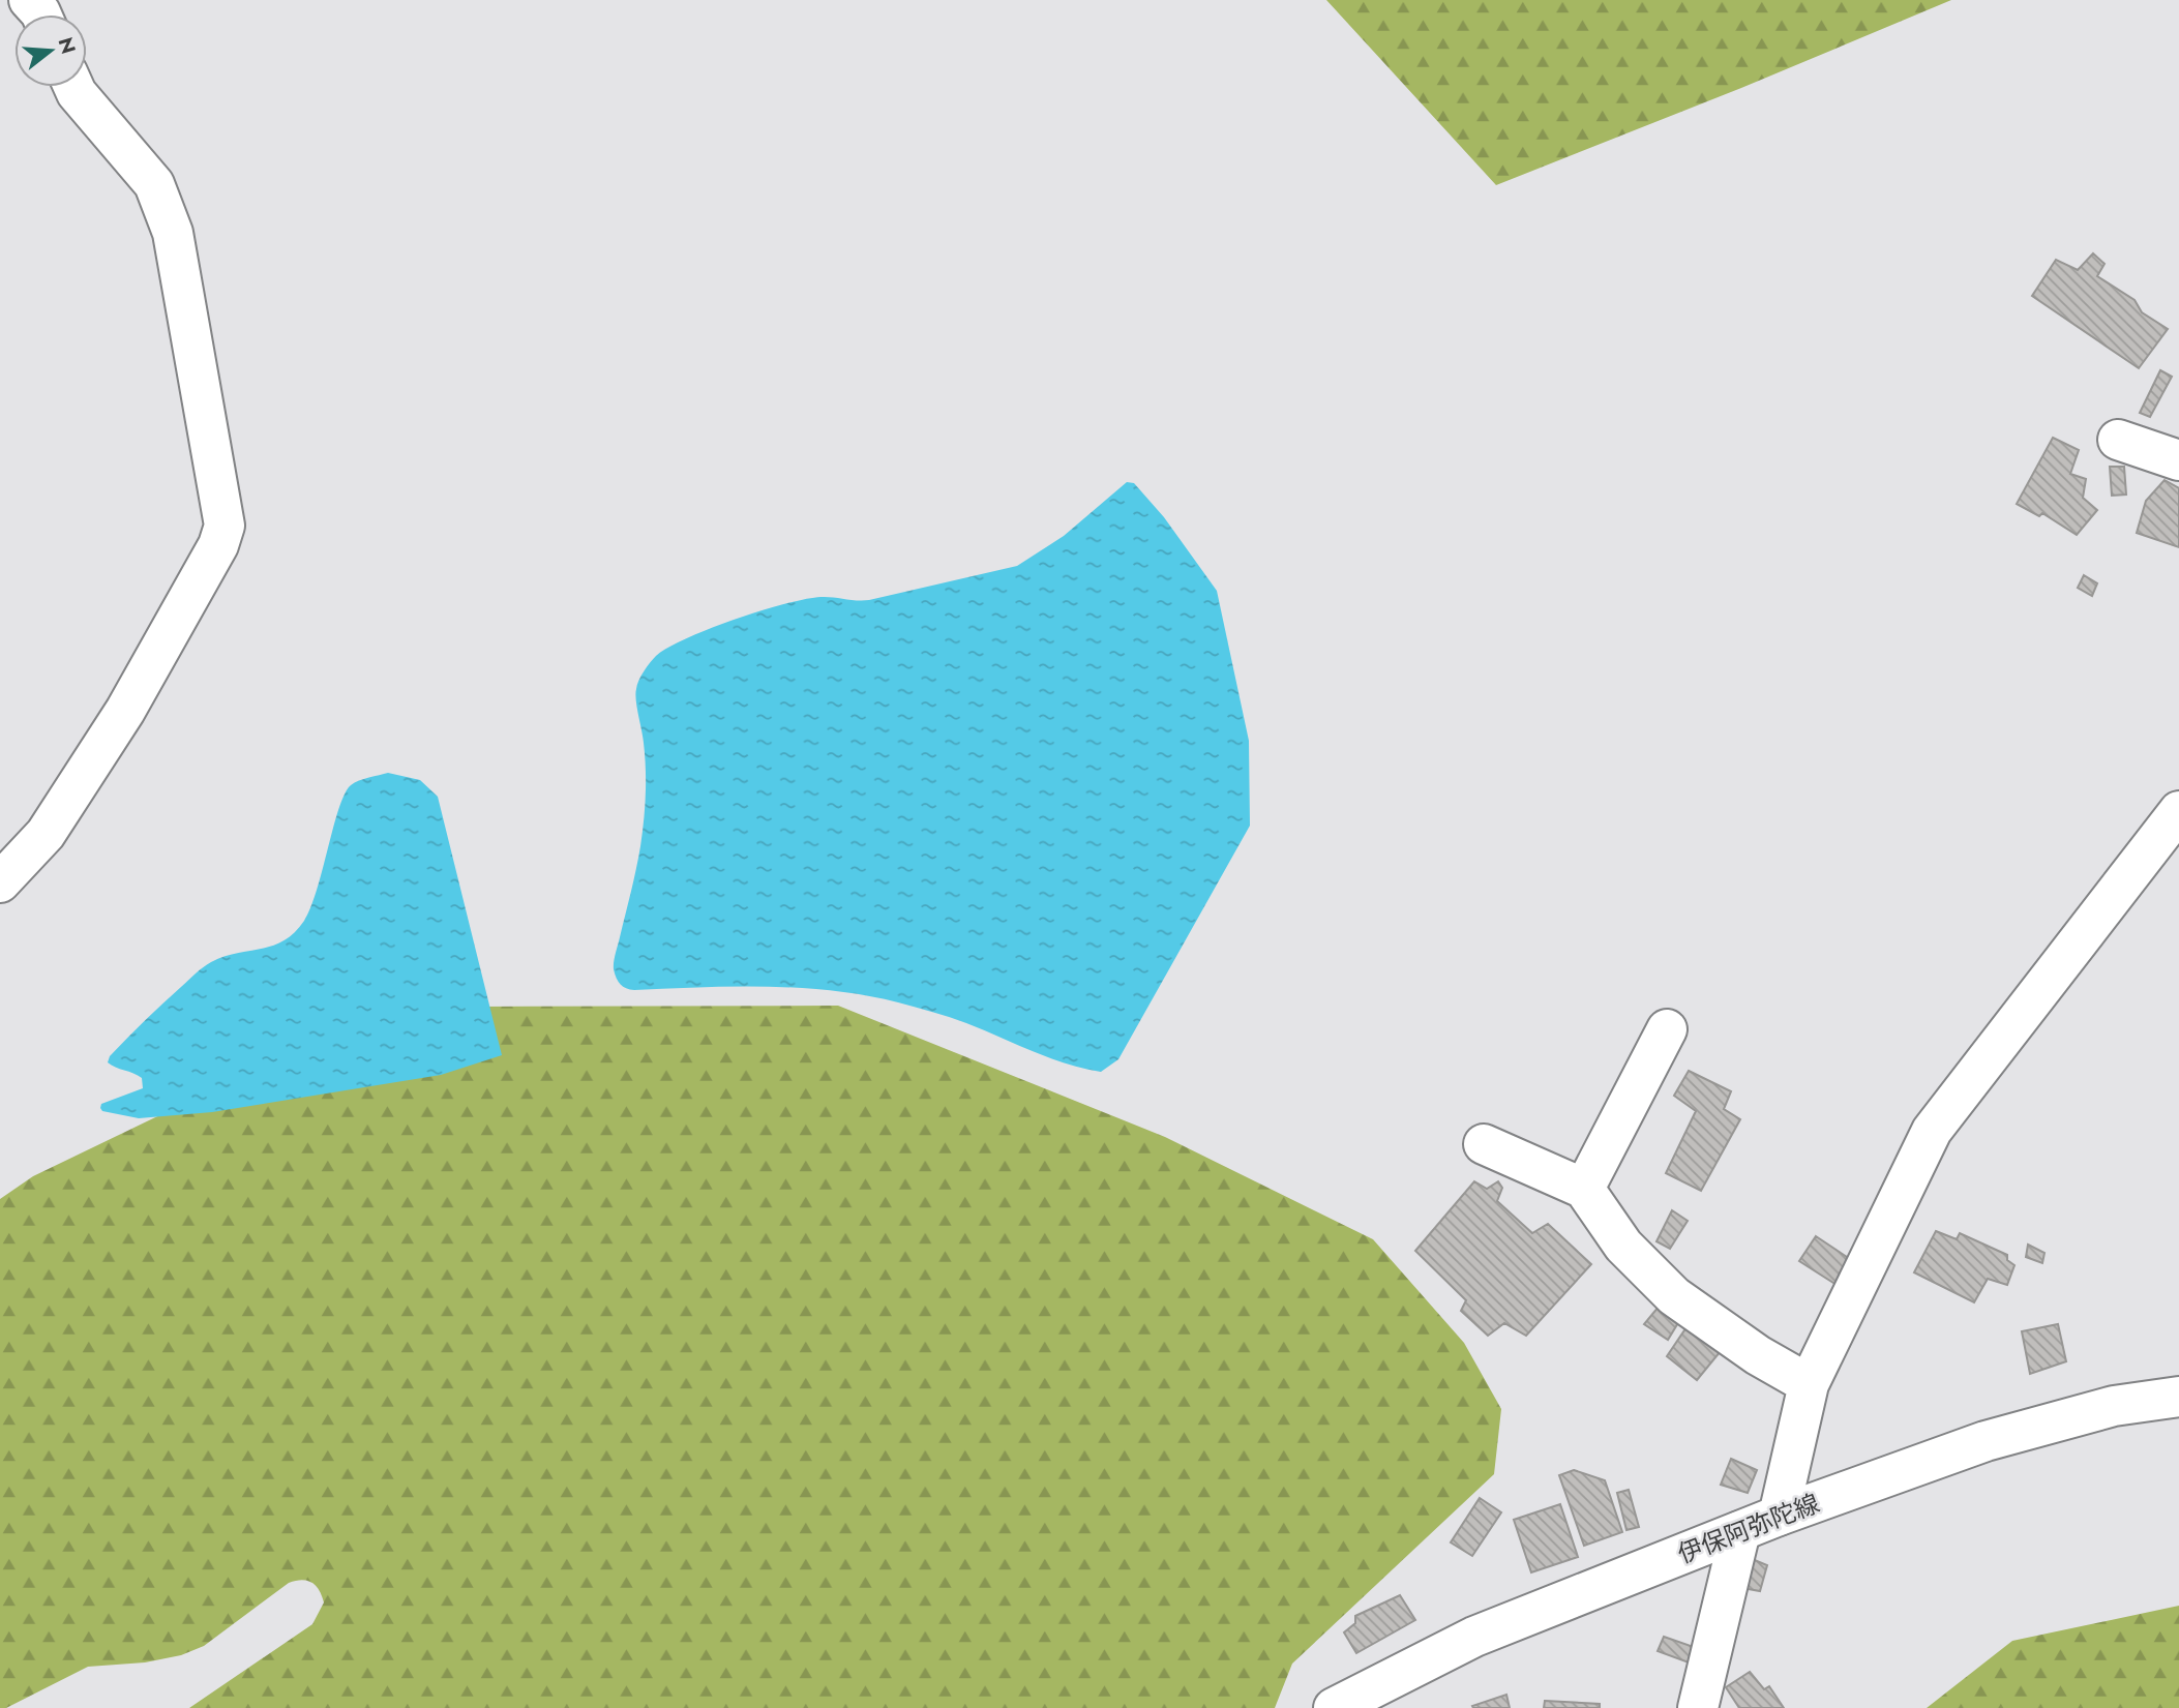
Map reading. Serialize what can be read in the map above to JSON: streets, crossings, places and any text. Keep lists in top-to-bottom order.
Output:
{
  "streets": {
    "street": ["伊保阿弥陀線"]
  },
  "north": "right"
}
